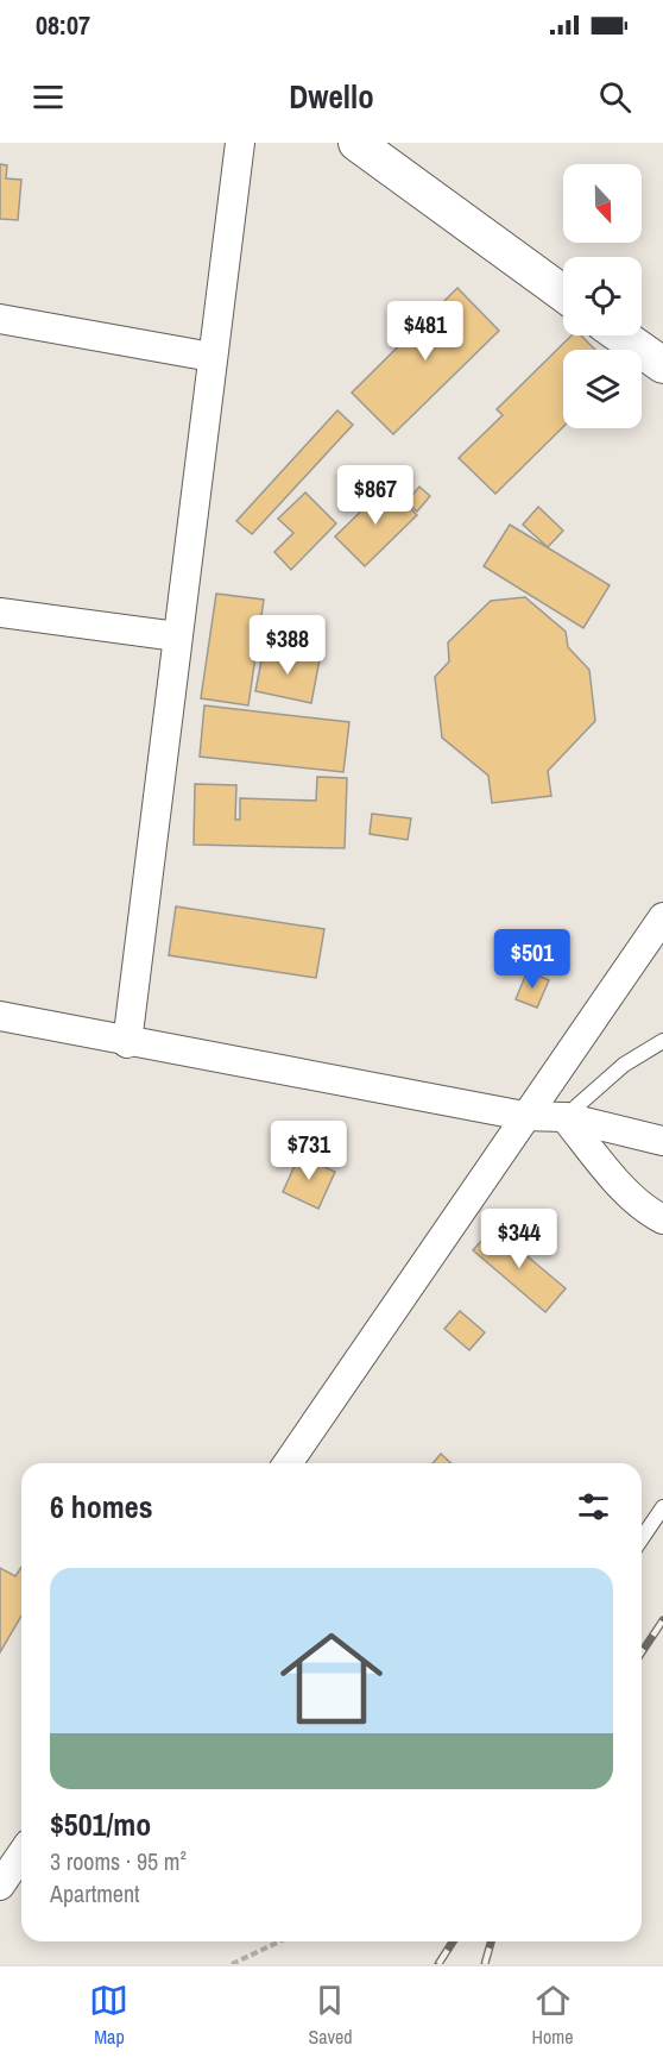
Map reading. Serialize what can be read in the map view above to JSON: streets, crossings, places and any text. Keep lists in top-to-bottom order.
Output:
{
  "north": "bottom",
  "page": {
    "status": "08:07",
    "header": "Dwello",
    "price": [
      "$481",
      "$867",
      "$388",
      "$501",
      "$731",
      "$344"
    ],
    "heading": "6 homes",
    "list": [
      {
        "name": "$501/mo",
        "note": "3 rooms · 95 m² · Apartment"
      }
    ],
    "tabs": ["Map", "Saved", "Home"]
  }
}
